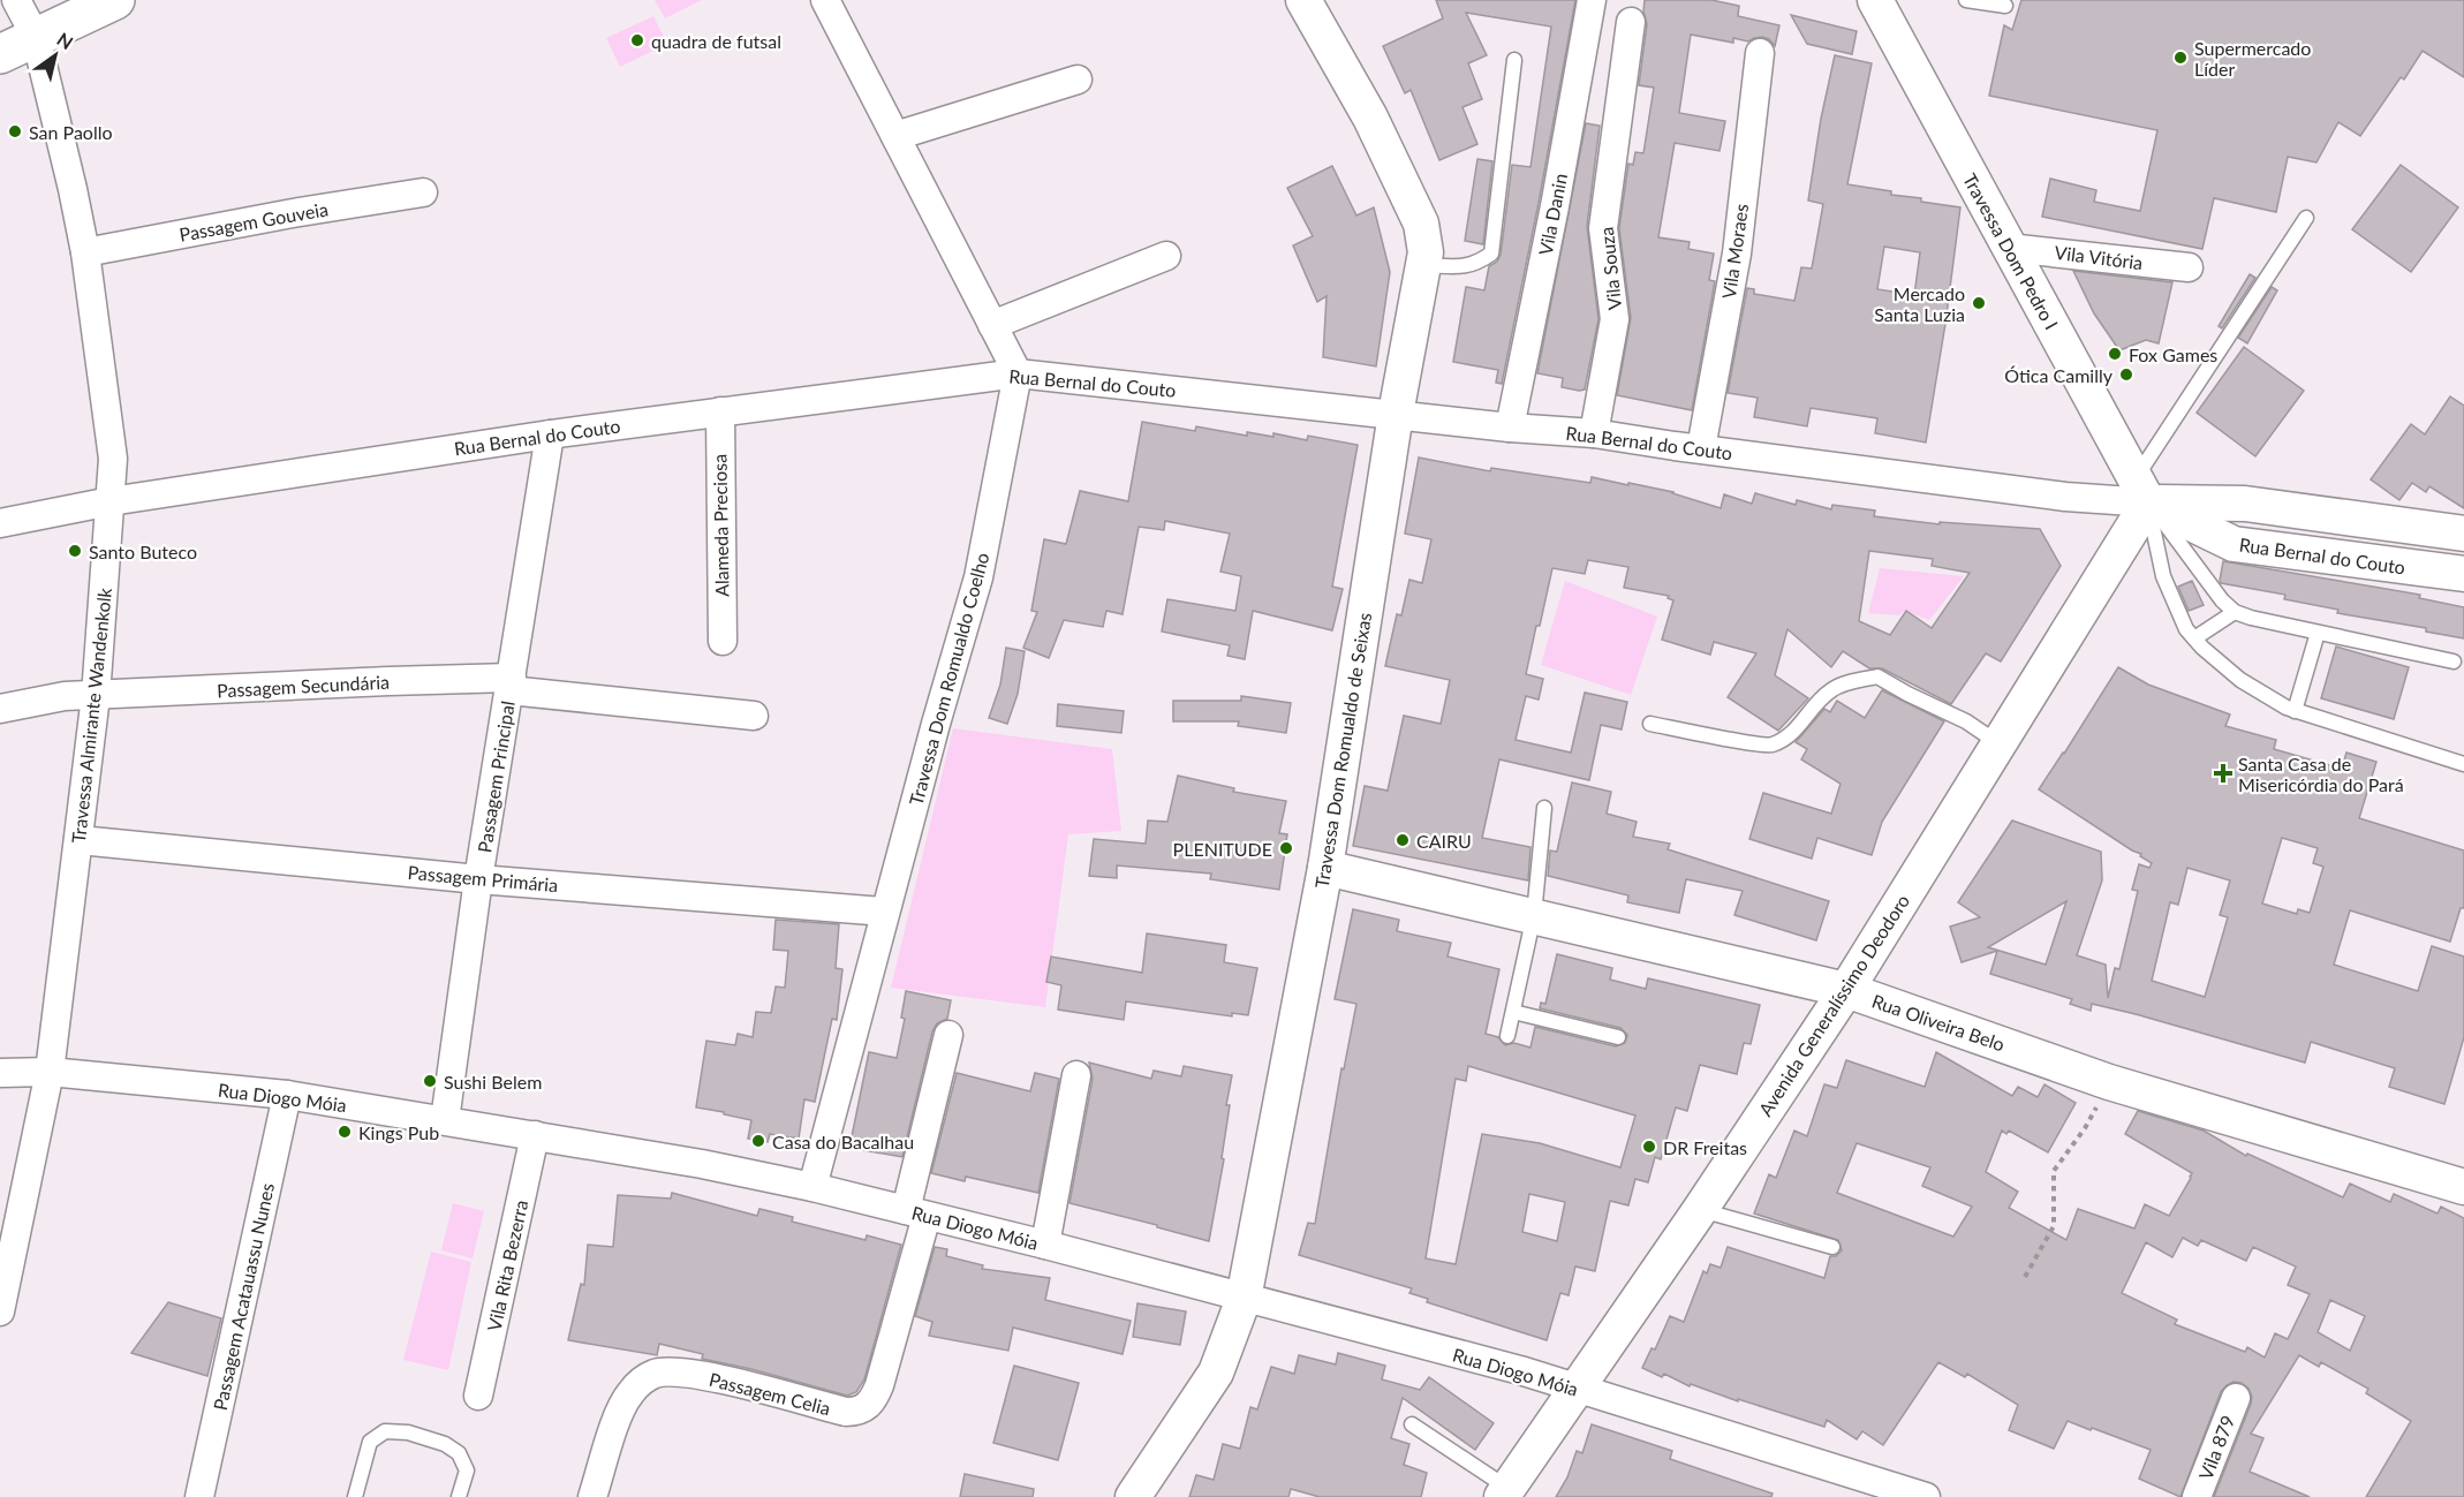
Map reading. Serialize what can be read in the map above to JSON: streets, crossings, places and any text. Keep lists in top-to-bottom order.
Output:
{
  "streets": {
    "street": [
      "Vila Danin",
      "Passagem Gouveia",
      "Vila Moraes",
      "Travessa Dom Pedro I",
      "Vila Vitória",
      "Vila Souza",
      "Rua Bernal do Couto",
      "Alameda Preciosa",
      "Travessa Dom Romualdo Coelho",
      "Passagem Secundária",
      "Travessa Almirante Wandenkolk",
      "Travessa Dom Romualdo de Seixas",
      "Passagem Principal",
      "Passagem Primária",
      "Avenida Generalíssimo Deodoro",
      "Rua Oliveira Belo",
      "Rua Diogo Móia",
      "Vila Rita Bezerra",
      "Passagem Acatauassu Nunes",
      "Passagem Celia",
      "Vila 879"
    ]
  },
  "crossings": [
    ["Vila Danin", "Rua Bernal do Couto"],
    ["Passagem Gouveia", "Travessa Almirante Wandenkolk"],
    ["Vila Moraes", "Rua Bernal do Couto"],
    ["Travessa Dom Pedro I", "Vila Vitória"],
    ["Travessa Dom Pedro I", "Rua Bernal do Couto"],
    ["Travessa Dom Pedro I", "Avenida Generalíssimo Deodoro"],
    ["Vila Souza", "Rua Bernal do Couto"],
    ["Rua Bernal do Couto", "Alameda Preciosa"],
    ["Rua Bernal do Couto", "Travessa Dom Romualdo Coelho"],
    ["Rua Bernal do Couto", "Travessa Almirante Wandenkolk"],
    ["Rua Bernal do Couto", "Travessa Dom Romualdo de Seixas"],
    ["Rua Bernal do Couto", "Passagem Principal"],
    ["Rua Bernal do Couto", "Avenida Generalíssimo Deodoro"],
    ["Travessa Dom Romualdo Coelho", "Passagem Primária"],
    ["Travessa Dom Romualdo Coelho", "Rua Diogo Móia"],
    ["Passagem Secundária", "Travessa Almirante Wandenkolk"],
    ["Passagem Secundária", "Passagem Principal"],
    ["Travessa Almirante Wandenkolk", "Passagem Primária"],
    ["Travessa Almirante Wandenkolk", "Rua Diogo Móia"],
    ["Travessa Dom Romualdo de Seixas", "Rua Oliveira Belo"],
    ["Travessa Dom Romualdo de Seixas", "Rua Diogo Móia"],
    ["Passagem Principal", "Passagem Primária"],
    ["Passagem Principal", "Rua Diogo Móia"],
    ["Avenida Generalíssimo Deodoro", "Rua Oliveira Belo"],
    ["Avenida Generalíssimo Deodoro", "Rua Diogo Móia"],
    ["Rua Diogo Móia", "Vila Rita Bezerra"],
    ["Rua Diogo Móia", "Passagem Acatauassu Nunes"],
    ["Rua Diogo Móia", "Passagem Celia"]
  ],
  "places": {
    "other": [
      "quadra de futsal",
      "Supermercado Líder",
      "San Paollo",
      "Mercado Santa Luzia",
      "Fox Games",
      "Ótica Camilly",
      "Santo Buteco",
      "CAIRU",
      "PLENITUDE",
      "Sushi Belem",
      "Kings Pub",
      "Casa do Bacalhau",
      "DR Freitas"
    ],
    "health": ["Santa Casa de Misericórdia do Pará"]
  },
  "north": "top right"
}
